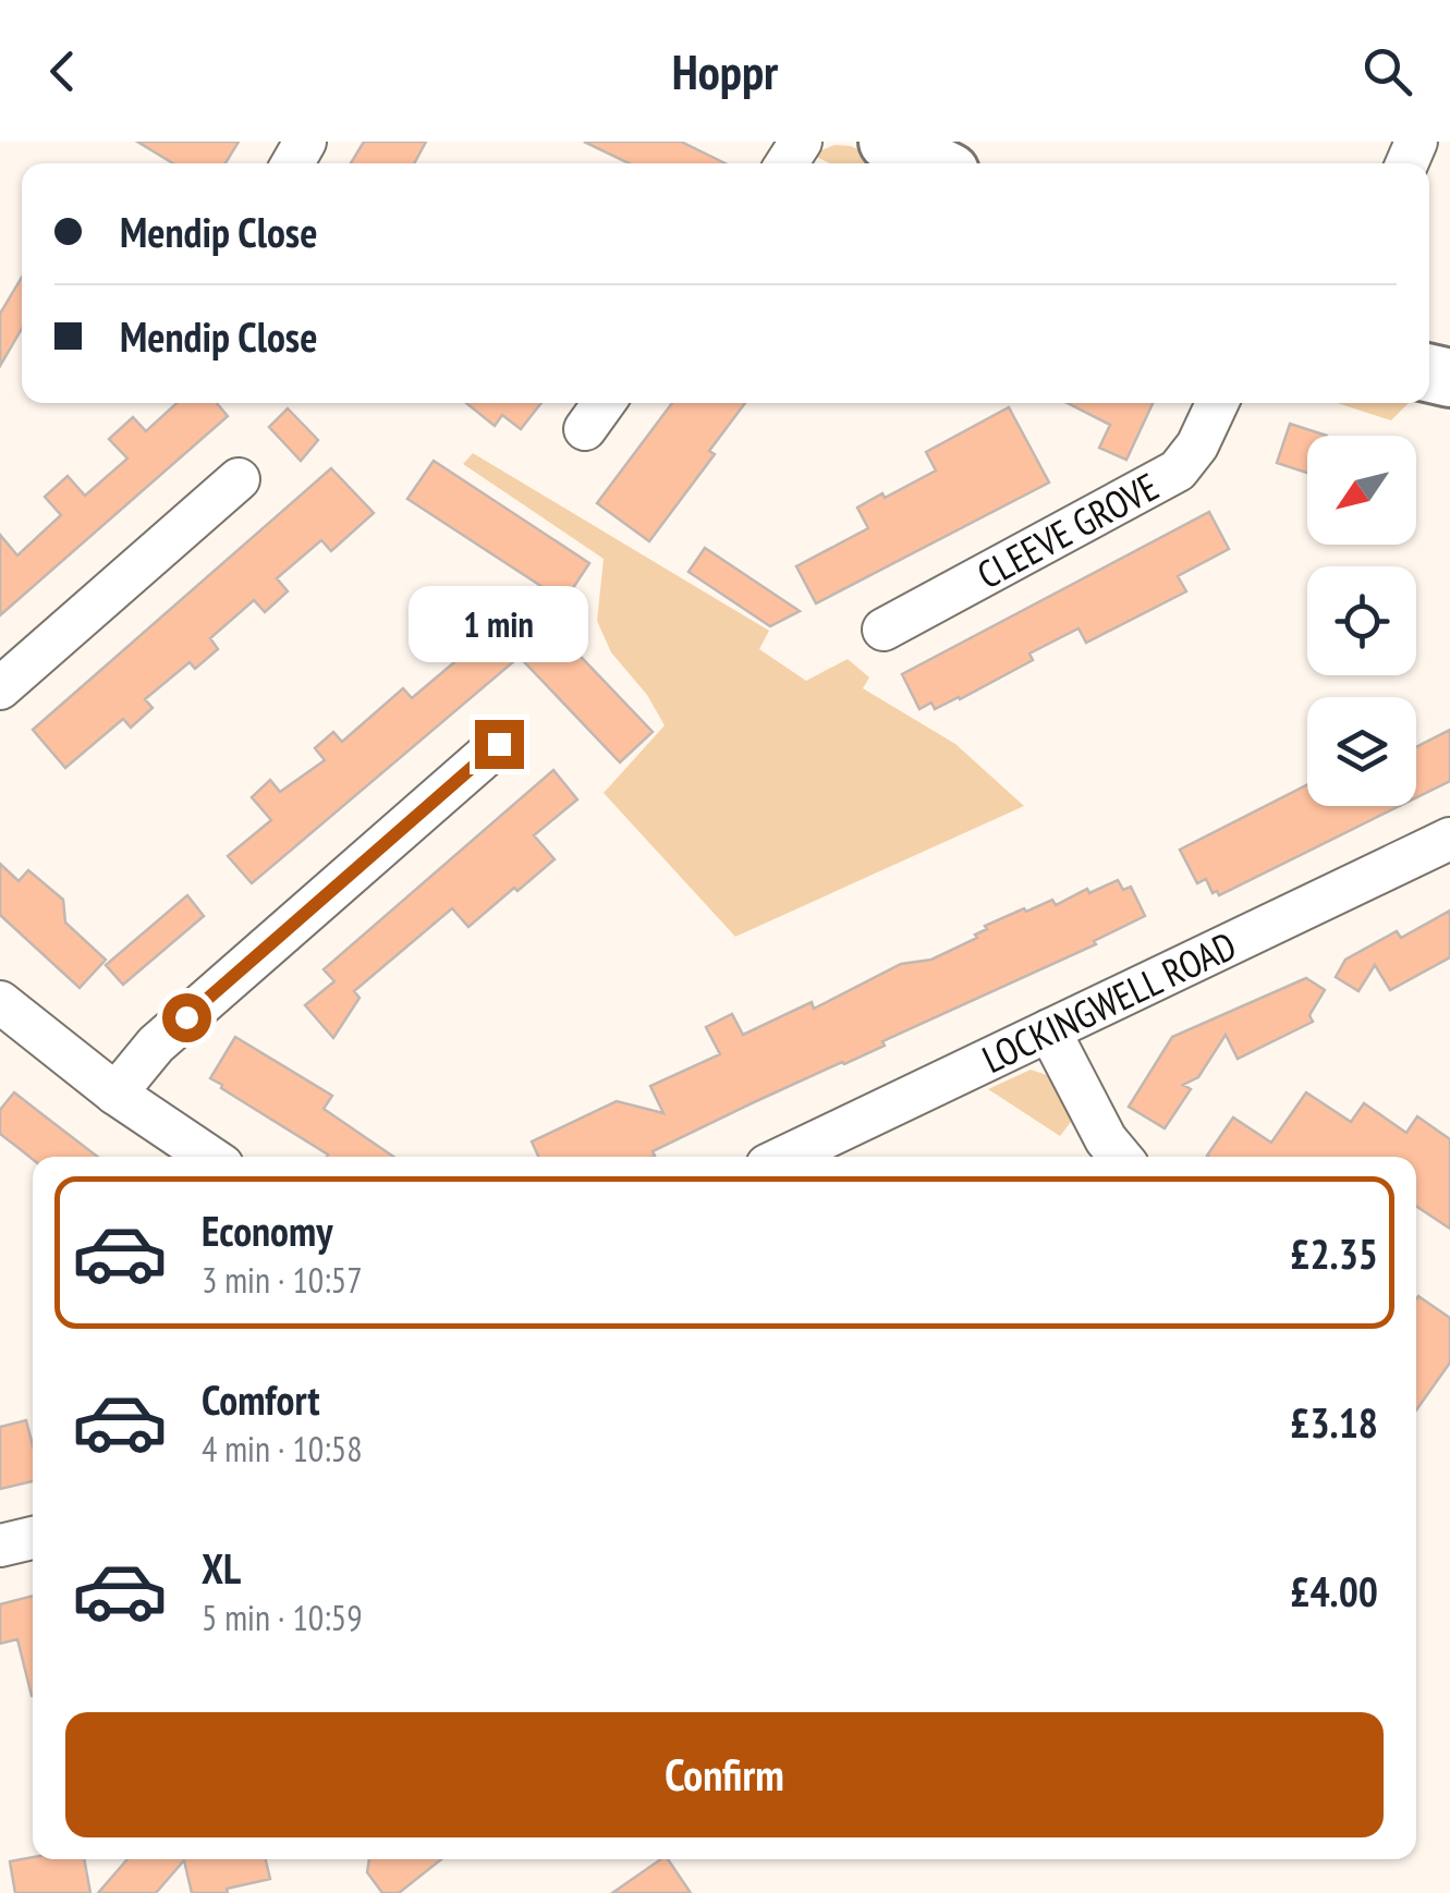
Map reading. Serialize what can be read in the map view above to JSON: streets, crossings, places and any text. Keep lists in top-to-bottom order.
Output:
{
  "streets": {
    "street": ["CLEEVE GROVE", "LOCKINGWELL ROAD"]
  },
  "north": "bottom left",
  "page": {
    "header": "Hoppr",
    "banner": ["Mendip Close", "Mendip Close"],
    "bubble": "1 min",
    "list": [
      {
        "name": "Economy",
        "note": "3 min · 10:57",
        "value": "£2.35"
      },
      {
        "name": "Comfort",
        "note": "4 min · 10:58",
        "value": "£3.18"
      },
      {
        "name": "XL",
        "note": "5 min · 10:59",
        "value": "£4.00"
      }
    ],
    "buttons": "Confirm"
  }
}
